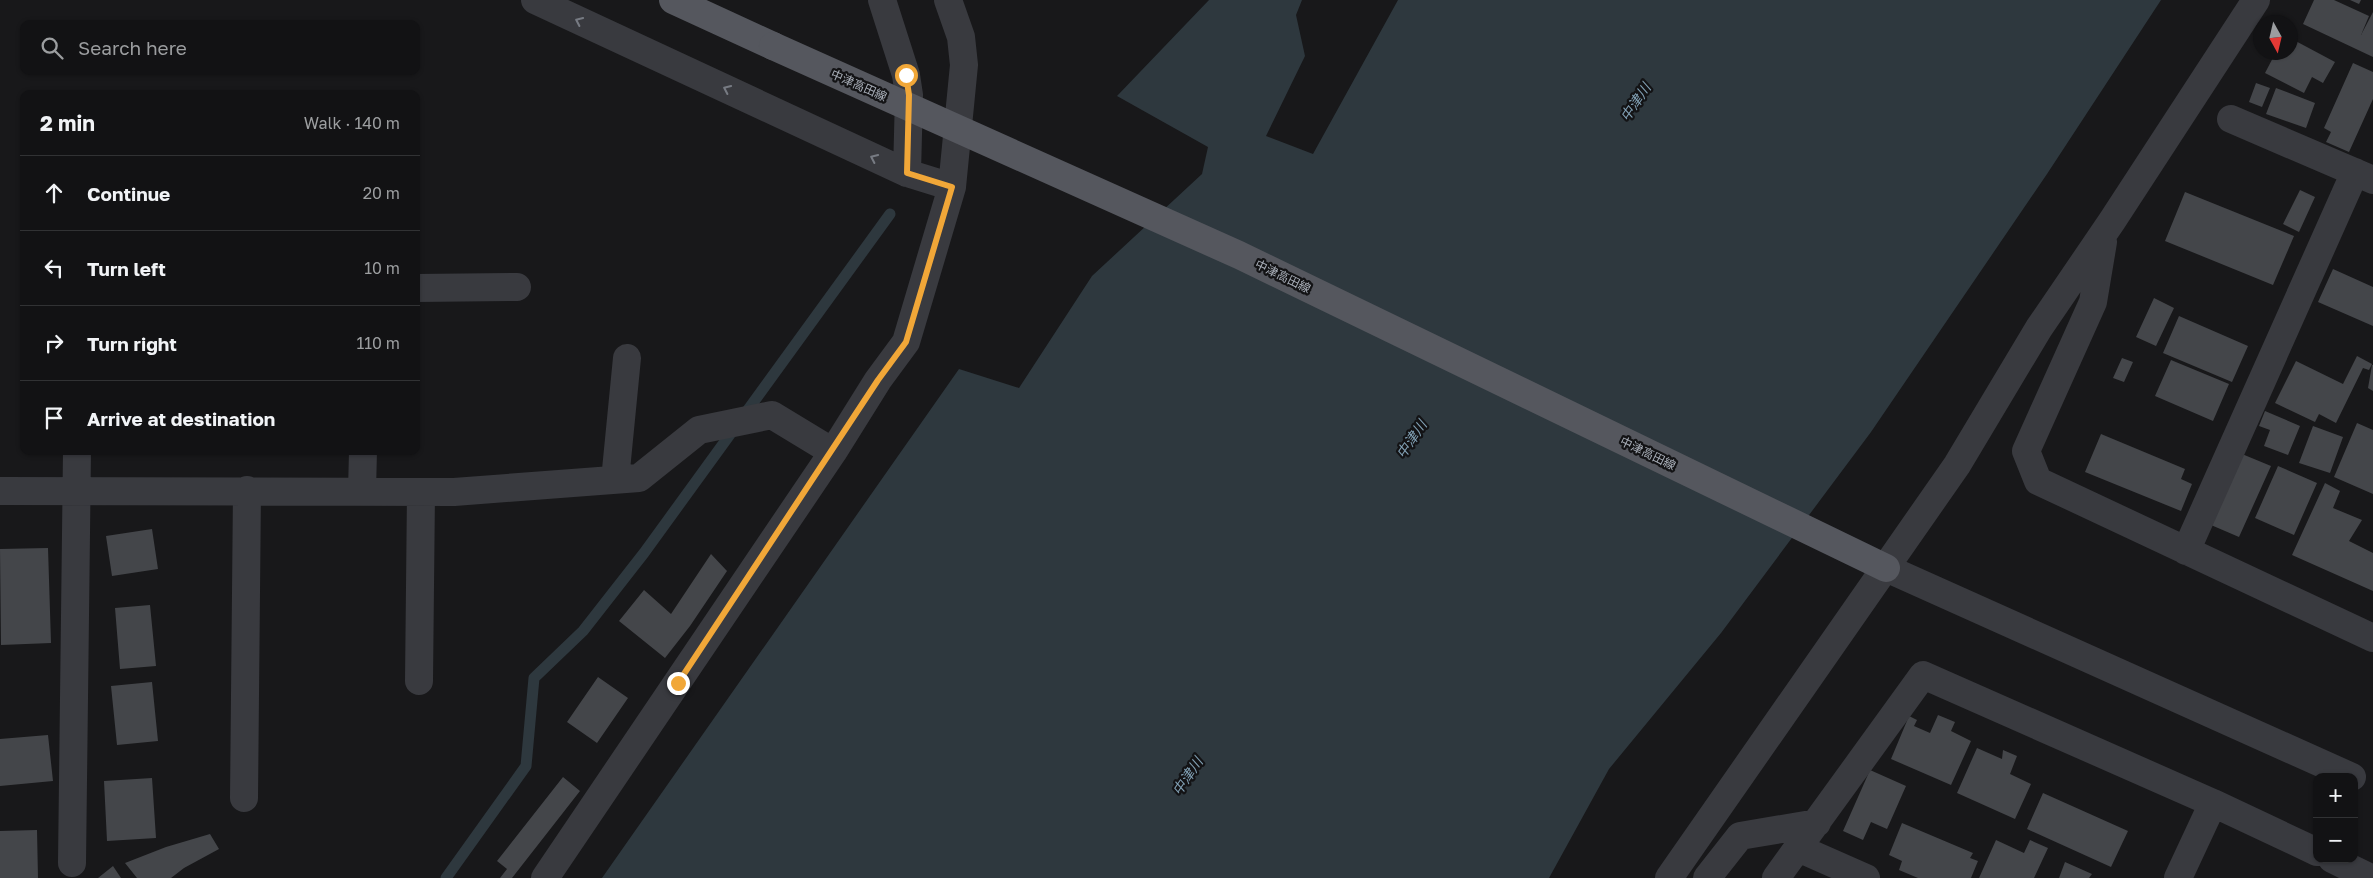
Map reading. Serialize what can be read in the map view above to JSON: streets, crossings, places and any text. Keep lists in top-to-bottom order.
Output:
{
  "streets": {
    "main road": ["中津高田線"]
  },
  "water": ["中津川"],
  "north": "bottom",
  "page": {
    "search": "Search here",
    "heading": ["2 min", "Walk · 140 m"],
    "list": [
      ["Continue", "20 m"],
      ["Turn left", "10 m"],
      ["Turn right", "110 m"],
      "Arrive at destination"
    ],
    "map_buttons": ["+", "−"]
  }
}
